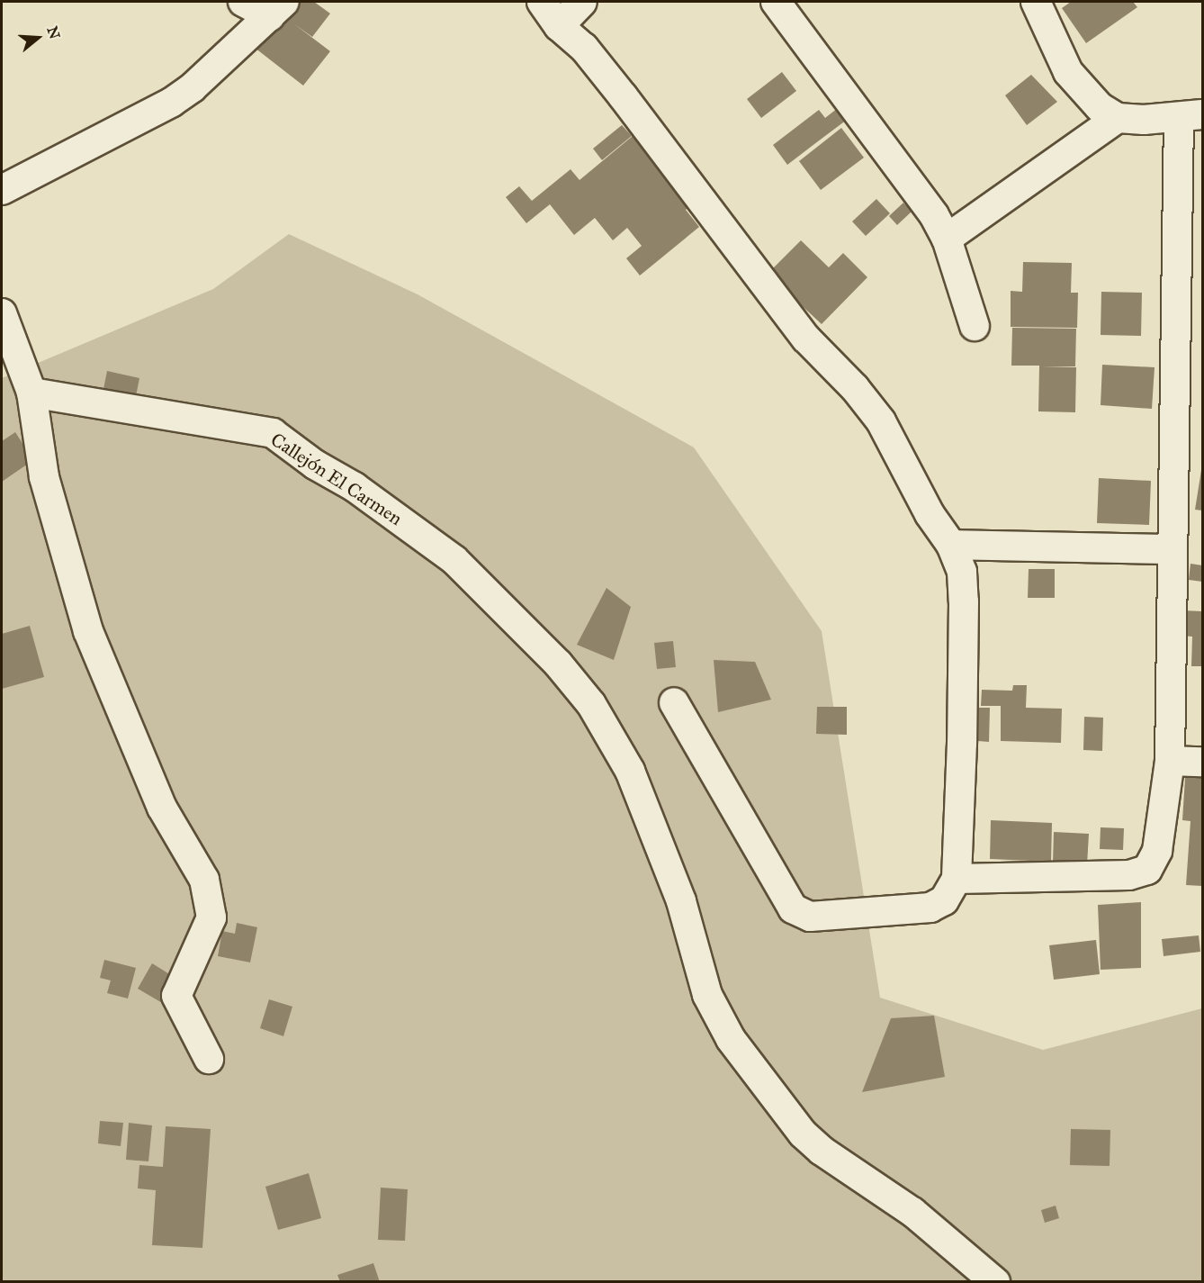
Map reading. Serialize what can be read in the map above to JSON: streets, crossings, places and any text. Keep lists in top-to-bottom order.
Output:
{
  "streets": {
    "street": ["Callejón El Carmen"]
  },
  "north": "right"
}
